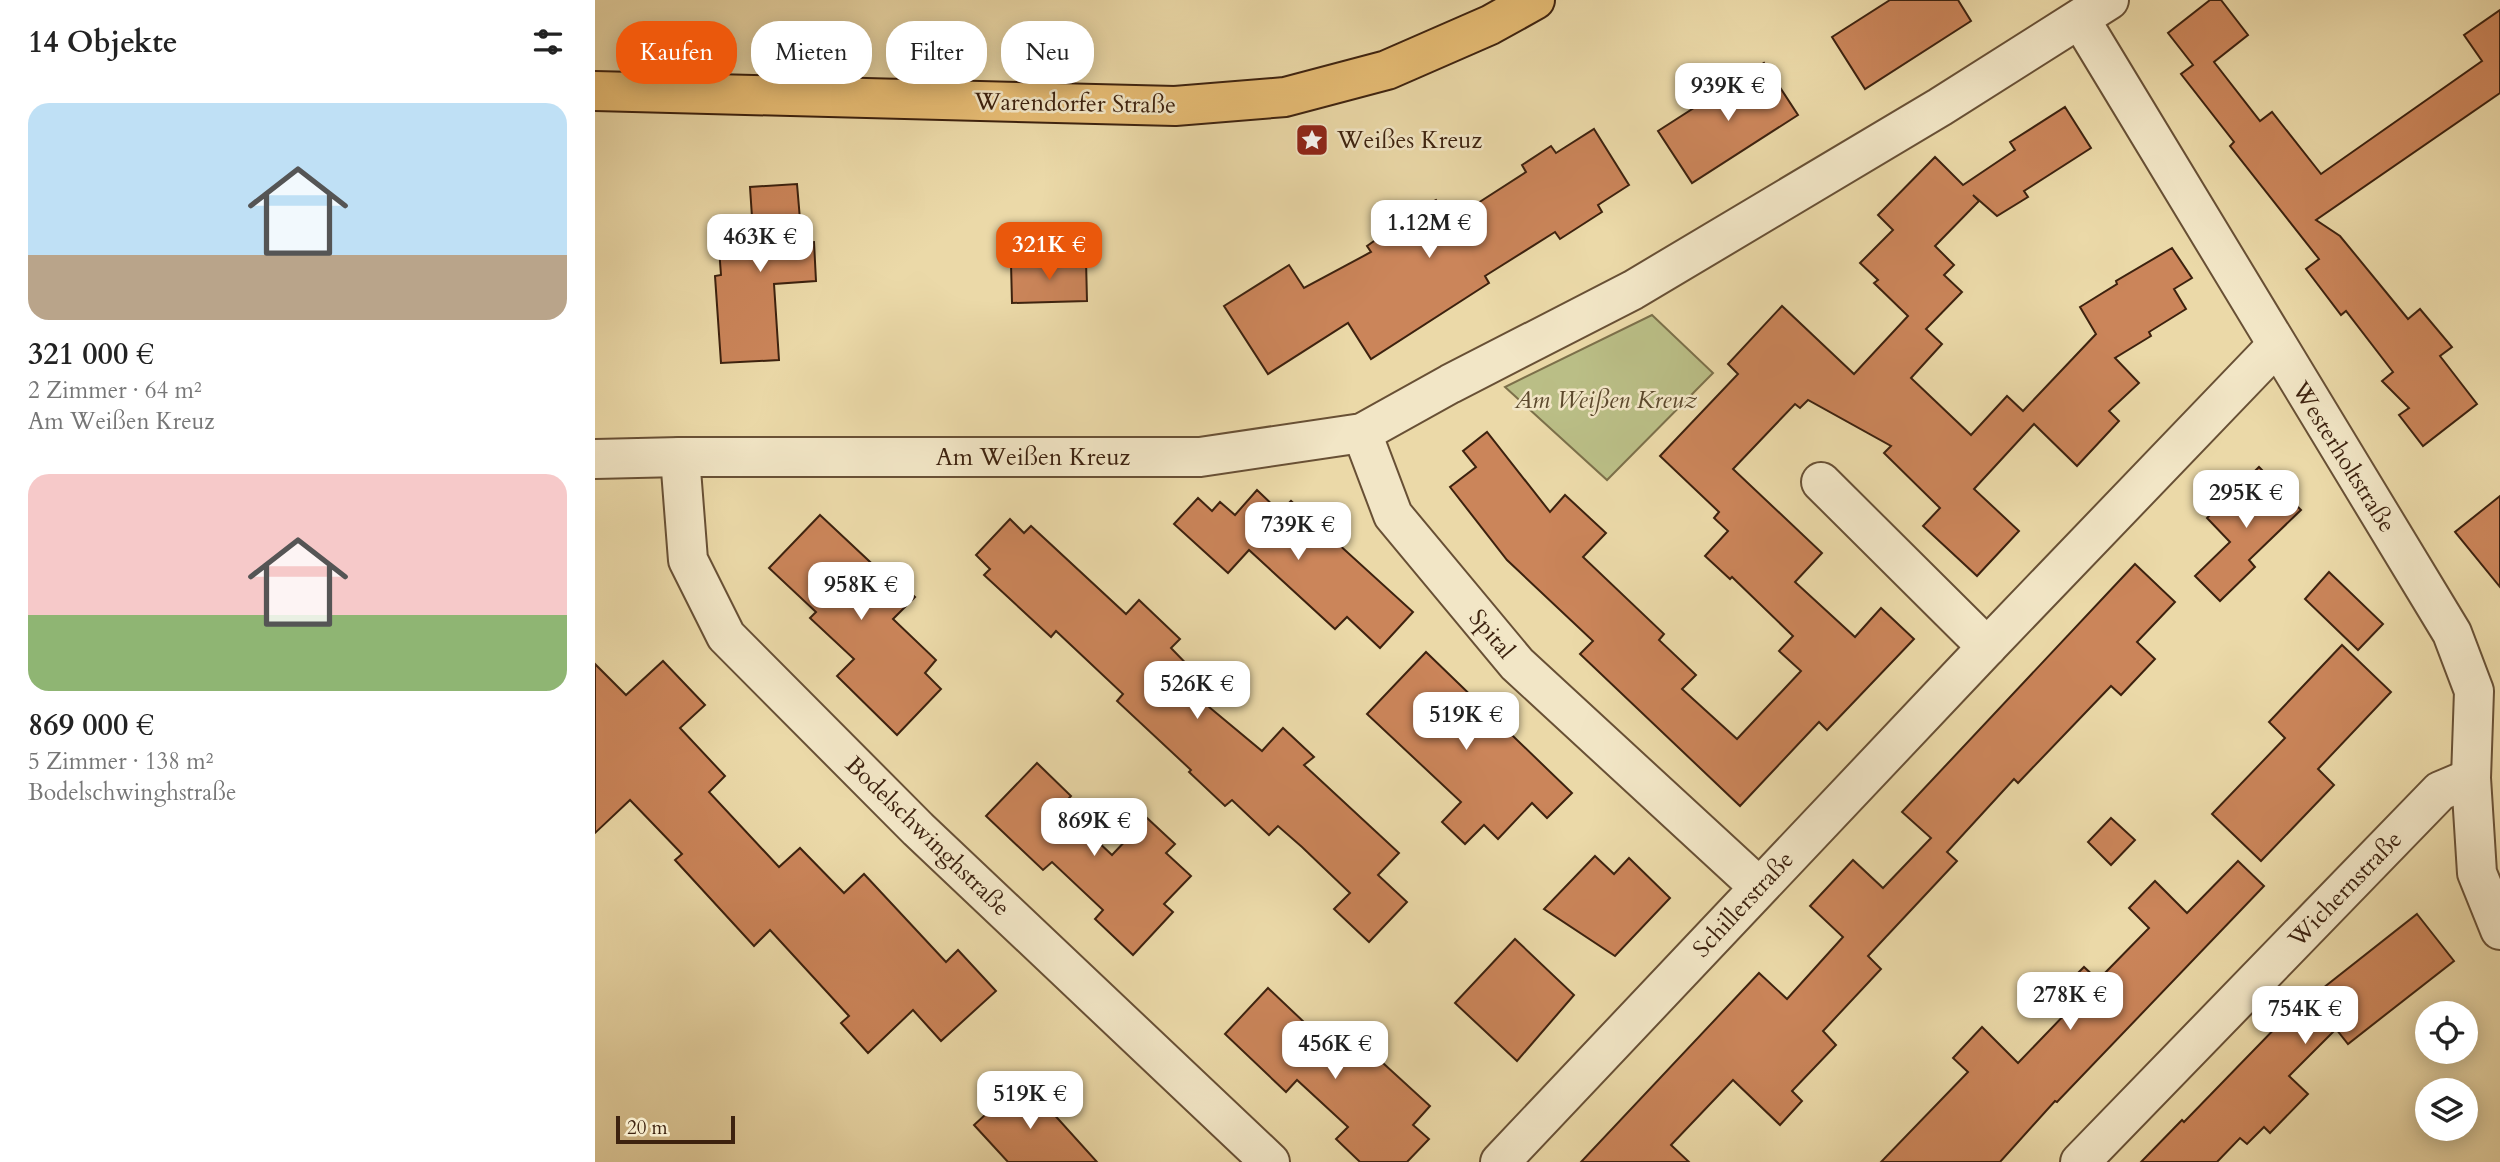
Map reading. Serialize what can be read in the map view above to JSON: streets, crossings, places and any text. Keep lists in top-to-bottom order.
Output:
{
  "streets": {
    "main road": ["Warendorfer Straße"],
    "street": [
      "Am Weißen Kreuz",
      "Westerholtstraße",
      "Spital",
      "Bodelschwinghstraße",
      "Wichernstraße",
      "Schillerstraße"
    ]
  },
  "crossings": [
    ["Am Weißen Kreuz", "Westerholtstraße"],
    ["Am Weißen Kreuz", "Spital"],
    ["Am Weißen Kreuz", "Bodelschwinghstraße"],
    ["Westerholtstraße", "Wichernstraße"],
    ["Westerholtstraße", "Schillerstraße"],
    ["Spital", "Schillerstraße"]
  ],
  "parks": ["Am Weißen Kreuz"],
  "places": {
    "place": ["Weißes Kreuz"]
  },
  "scale_bar": "20 m",
  "page": {
    "heading": "14 Objekte",
    "chip": [
      "Kaufen",
      "Mieten",
      "Filter",
      "Neu"
    ],
    "price": [
      "939K €",
      "1.12M €",
      "463K €",
      "321K €",
      "295K €",
      "739K €",
      "958K €",
      "526K €",
      "519K €",
      "869K €",
      "278K €",
      "754K €",
      "456K €",
      "519K €"
    ],
    "list": [
      {
        "name": "321 000 €",
        "note": "2 Zimmer · 64 m² · Am Weißen Kreuz"
      },
      {
        "name": "869 000 €",
        "note": "5 Zimmer · 138 m² · Bodelschwinghstraße"
      }
    ],
    "scale": "20 m"
  }
}
